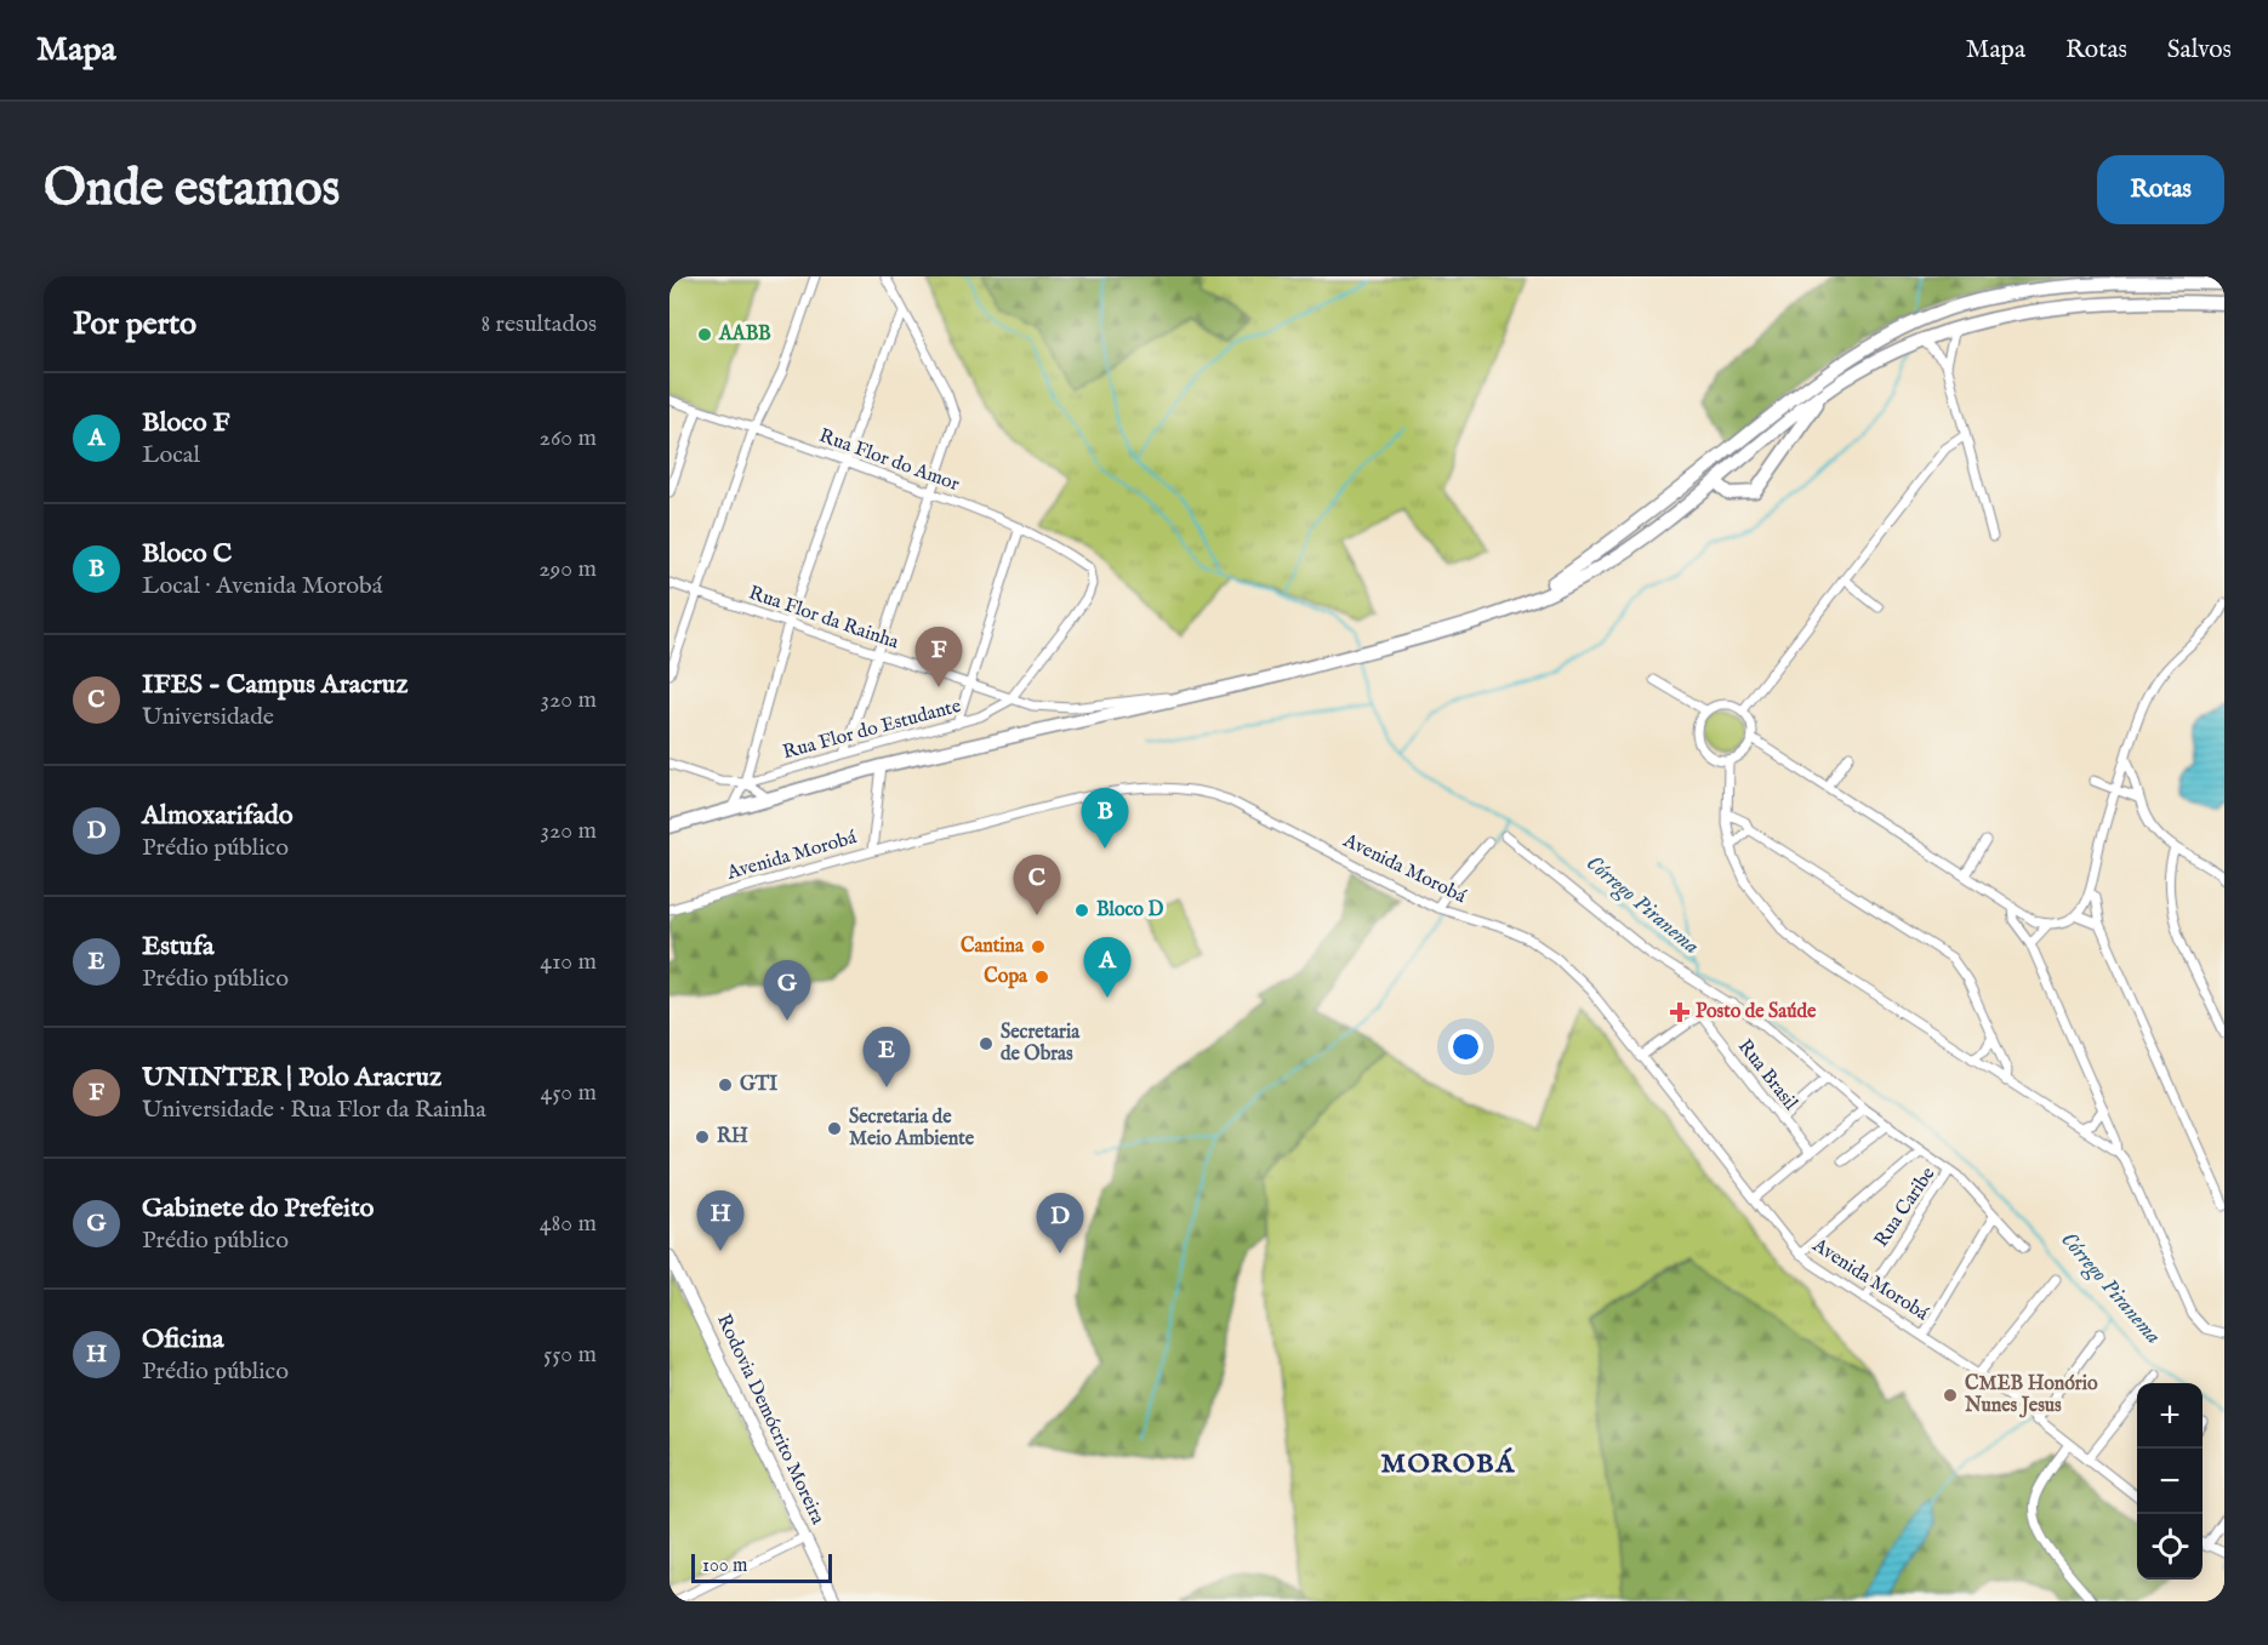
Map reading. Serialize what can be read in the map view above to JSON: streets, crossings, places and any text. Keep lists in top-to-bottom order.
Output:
{
  "streets": {
    "street": [
      "Rua Flor do Amor",
      "Rua Flor da Rainha",
      "Rua Flor do Estudante",
      "Avenida Morobá",
      "Rua Brasil",
      "Rua Caribe",
      "Rodovia Demócrito Moreira"
    ]
  },
  "crossings": [
    ["Rua Flor do Amor", "Rua Flor do Estudante"],
    ["Rua Flor da Rainha", "Rua Flor do Estudante"],
    ["Avenida Morobá", "Rua Caribe"]
  ],
  "districts": ["MOROBÁ"],
  "water": ["Córrego Piranema"],
  "places": {
    "other": [
      "AABB",
      "Bloco D",
      "Cantina",
      "Copa",
      "Secretaria de Obras",
      "GTI",
      "Secretaria de Meio Ambiente",
      "RH",
      "CMEB Honório Nunes Jesus"
    ],
    "health": ["Posto de Saúde"]
  },
  "scale_bar": "100 m",
  "page": {
    "header": "Mapa",
    "nav": ["Mapa", "Rotas", "Salvos"],
    "buttons": "Rotas",
    "title": "Onde estamos",
    "heading": ["Por perto", "8 resultados"],
    "list": [
      {
        "mark": "A",
        "name": "Bloco F",
        "note": "Local",
        "value": "260 m"
      },
      {
        "mark": "B",
        "name": "Bloco C",
        "note": "Local · Avenida Morobá",
        "value": "290 m"
      },
      {
        "mark": "C",
        "name": "IFES - Campus Aracruz",
        "note": "Universidade",
        "value": "320 m"
      },
      {
        "mark": "D",
        "name": "Almoxarifado",
        "note": "Prédio público",
        "value": "320 m"
      },
      {
        "mark": "E",
        "name": "Estufa",
        "note": "Prédio público",
        "value": "410 m"
      },
      {
        "mark": "F",
        "name": "UNINTER | Polo Aracruz",
        "note": "Universidade · Rua Flor da Rainha",
        "value": "450 m"
      },
      {
        "mark": "G",
        "name": "Gabinete do Prefeito",
        "note": "Prédio público",
        "value": "480 m"
      },
      {
        "mark": "H",
        "name": "Oficina",
        "note": "Prédio público",
        "value": "550 m"
      }
    ],
    "pins": [
      "F",
      "B",
      "C",
      "A",
      "G",
      "E",
      "H",
      "D"
    ],
    "map_buttons": ["+", "−"],
    "scale": "100 m"
  }
}
